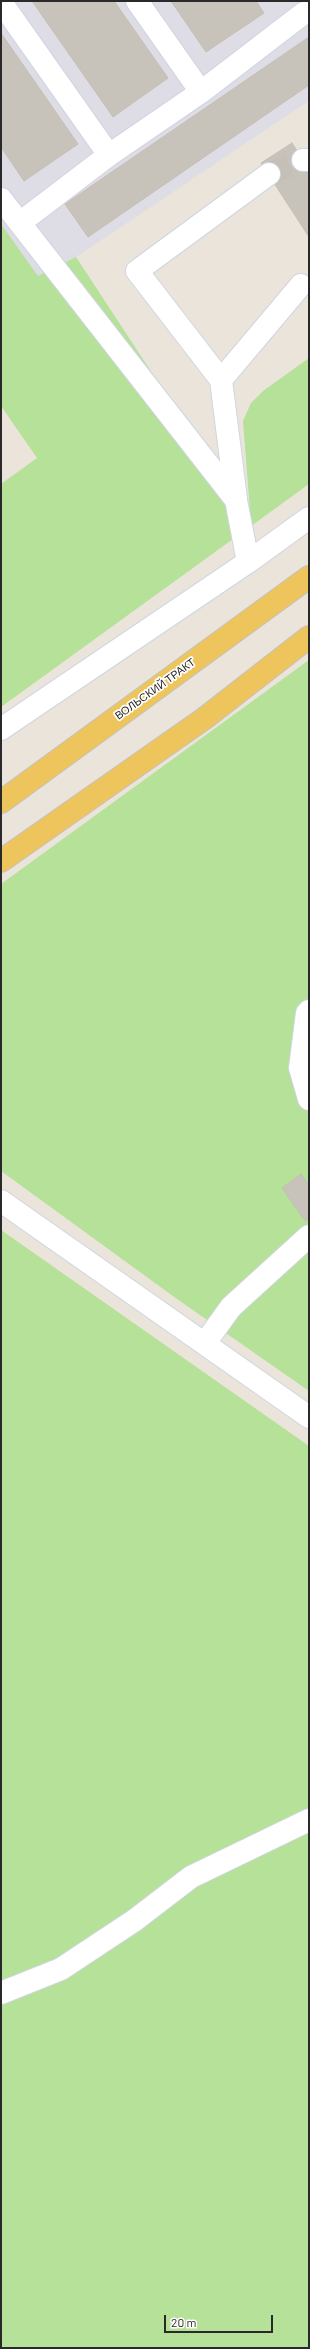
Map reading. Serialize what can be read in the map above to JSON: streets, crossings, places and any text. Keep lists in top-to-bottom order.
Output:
{
  "streets": {
    "main road": ["ВОЛЬСКИЙ ТРАКТ"]
  },
  "scale_bar": "20 m"
}
